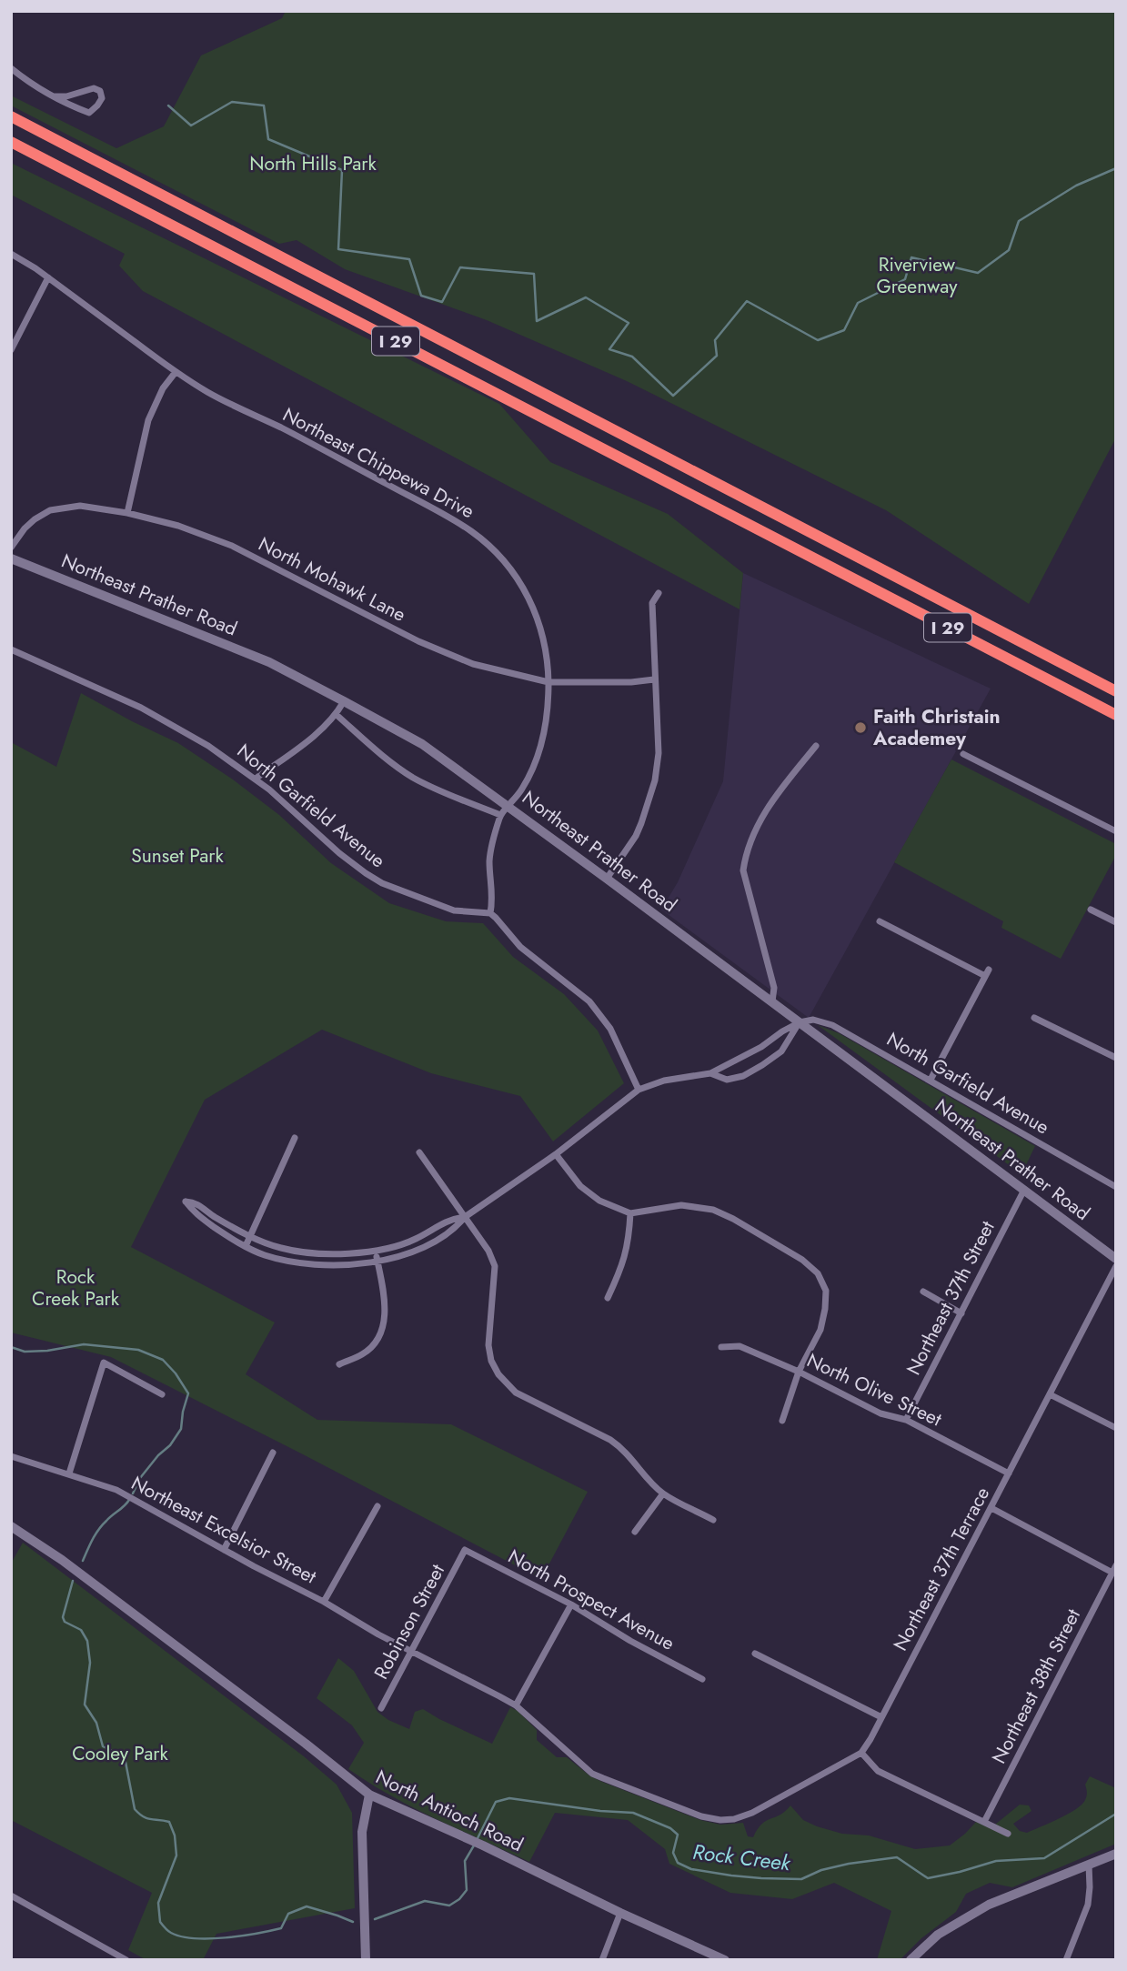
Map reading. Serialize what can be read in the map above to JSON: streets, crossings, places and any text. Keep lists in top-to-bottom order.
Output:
{
  "streets": {
    "highway": ["I 29"],
    "main road": ["Northeast Prather Road", "North Antioch Road"],
    "street": [
      "Northeast Chippewa Drive",
      "North Mohawk Lane",
      "North Garfield Avenue",
      "Northeast 37th Street",
      "North Olive Street",
      "Northeast Excelsior Street",
      "Northeast 37th Terrace",
      "North Prospect Avenue",
      "Robinson Street",
      "Northeast 38th Street"
    ]
  },
  "crossings": [
    ["Northeast Chippewa Drive", "North Mohawk Lane"],
    ["Northeast Chippewa Drive", "Northeast Prather Road"],
    ["Northeast Prather Road", "North Garfield Avenue"],
    ["Northeast Prather Road", "Northeast 37th Street"],
    ["Northeast 37th Street", "North Olive Street"],
    ["North Olive Street", "Northeast 37th Terrace"],
    ["Northeast Excelsior Street", "Northeast 37th Terrace"],
    ["Northeast Excelsior Street", "Robinson Street"],
    ["North Prospect Avenue", "Robinson Street"]
  ],
  "water": ["Rock Creek"],
  "parks": [
    "North Hills Park",
    "Riverview Greenway",
    "Sunset Park",
    "Rock Creek Park",
    "Cooley Park"
  ],
  "places": ["Faith Christain Academey"]
}
